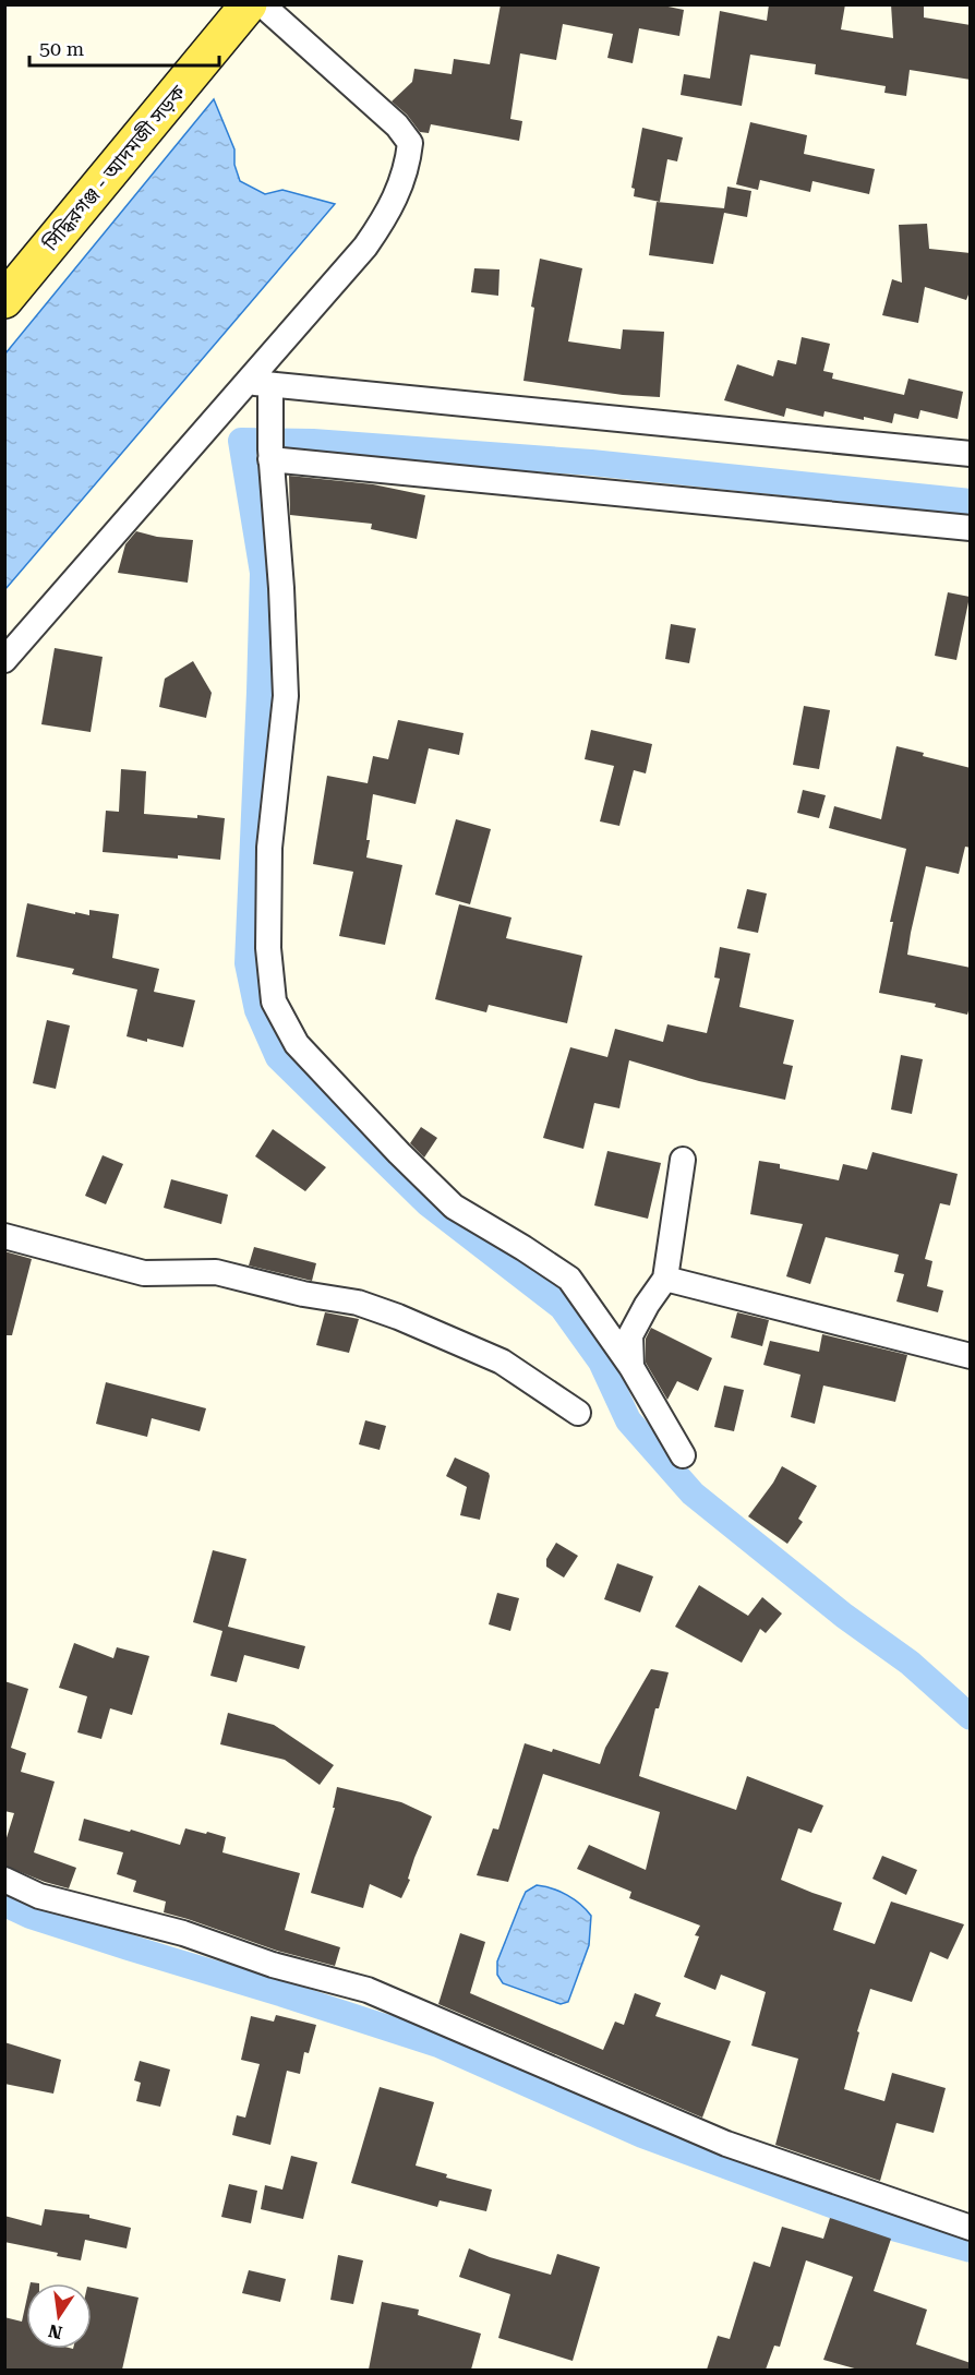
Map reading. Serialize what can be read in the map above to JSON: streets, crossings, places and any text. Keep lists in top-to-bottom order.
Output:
{
  "streets": {
    "main road": ["সিদ্ধিরগঞ্জ - আদমজী সড়ক"]
  },
  "scale_bar": "50 m",
  "north": "bottom"
}
